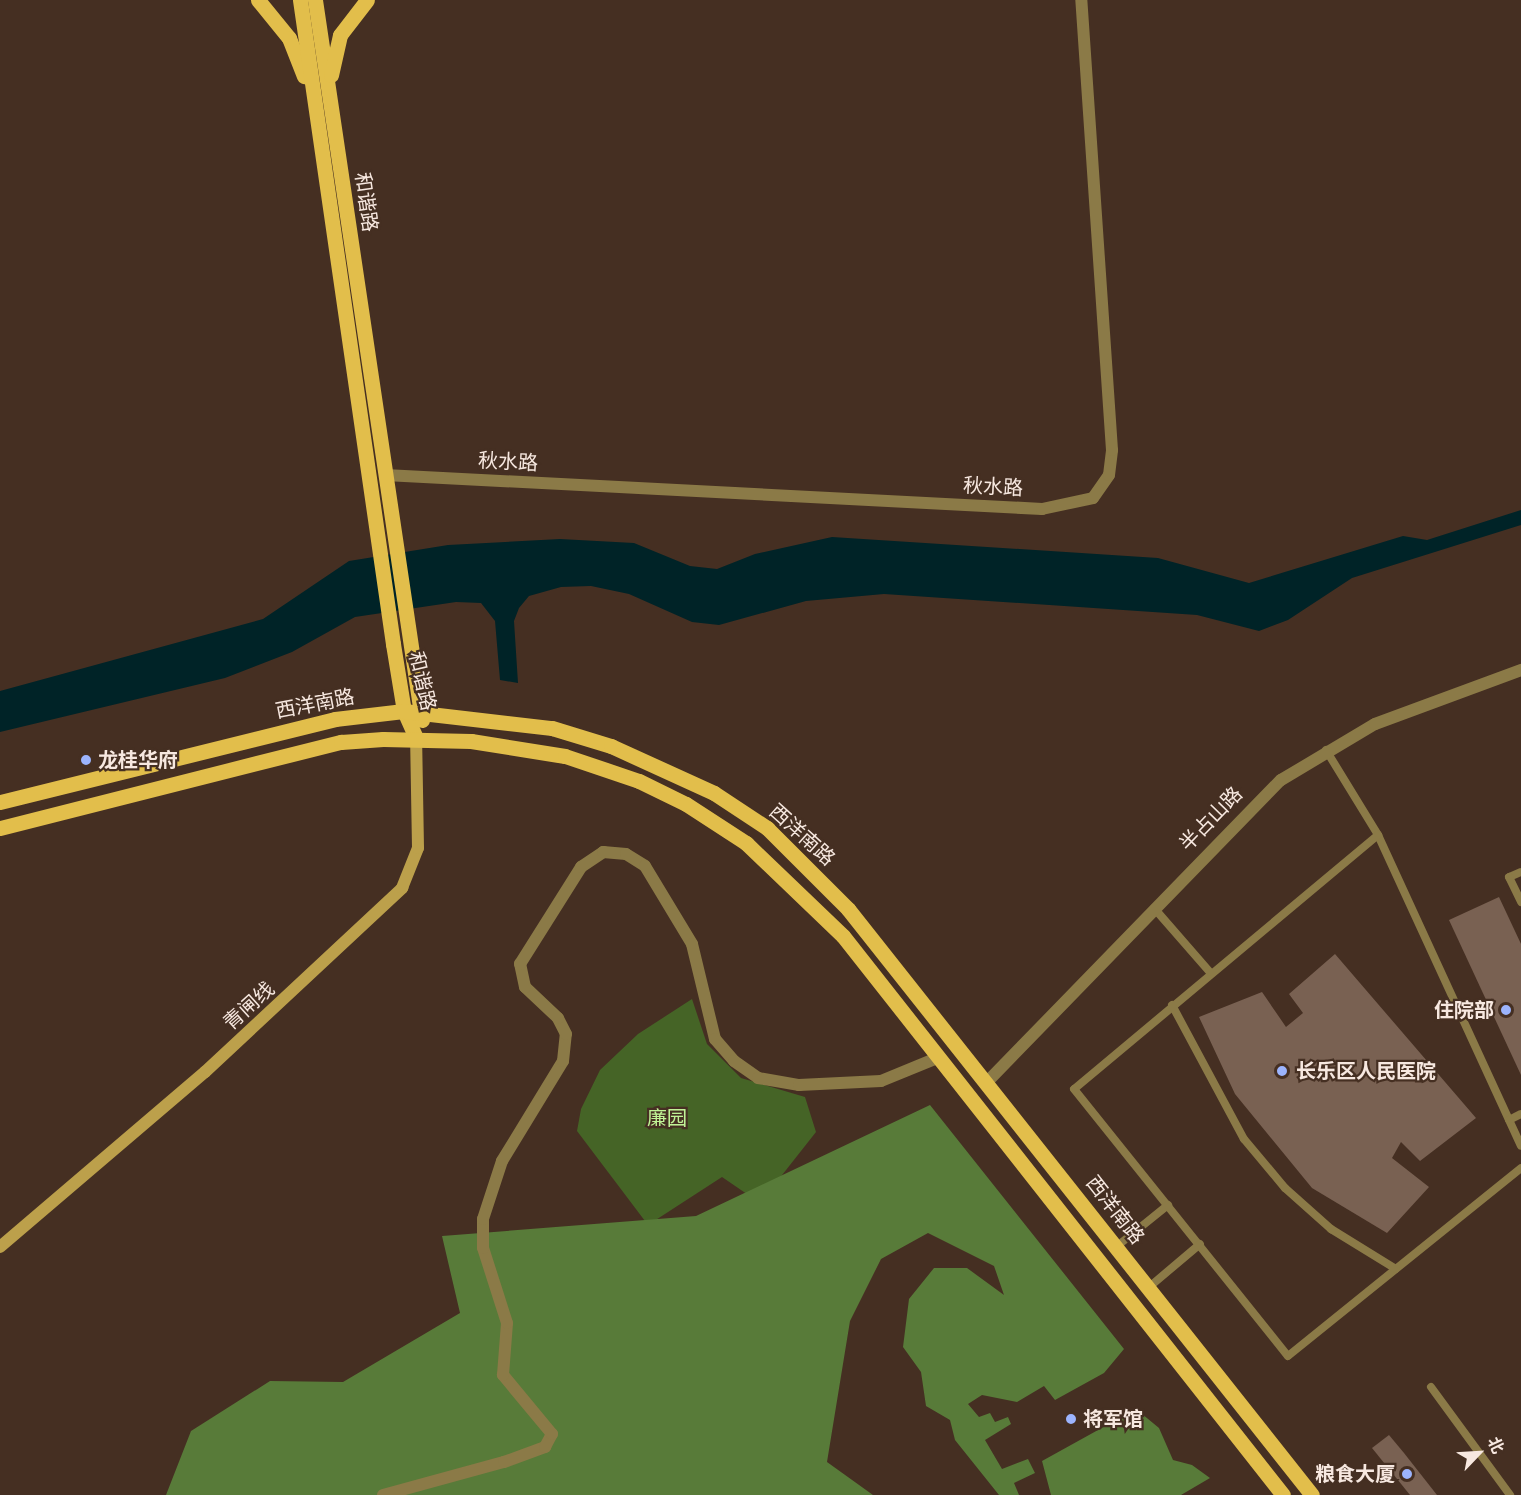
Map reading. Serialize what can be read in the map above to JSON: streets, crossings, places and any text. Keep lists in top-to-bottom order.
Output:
{
  "streets": {
    "main road": ["和谐路", "西洋南路", "青闸线"],
    "street": ["秋水路", "半占山路"]
  },
  "crossings": [
    ["和谐路", "秋水路"],
    ["和谐路", "西洋南路"],
    ["和谐路", "青闸线"],
    ["西洋南路", "半占山路"]
  ],
  "parks": ["廉园"],
  "places": [
    "龙桂华府",
    "住院部",
    "长乐区人民医院",
    "将军馆",
    "粮食大厦"
  ],
  "north": "top right"
}
